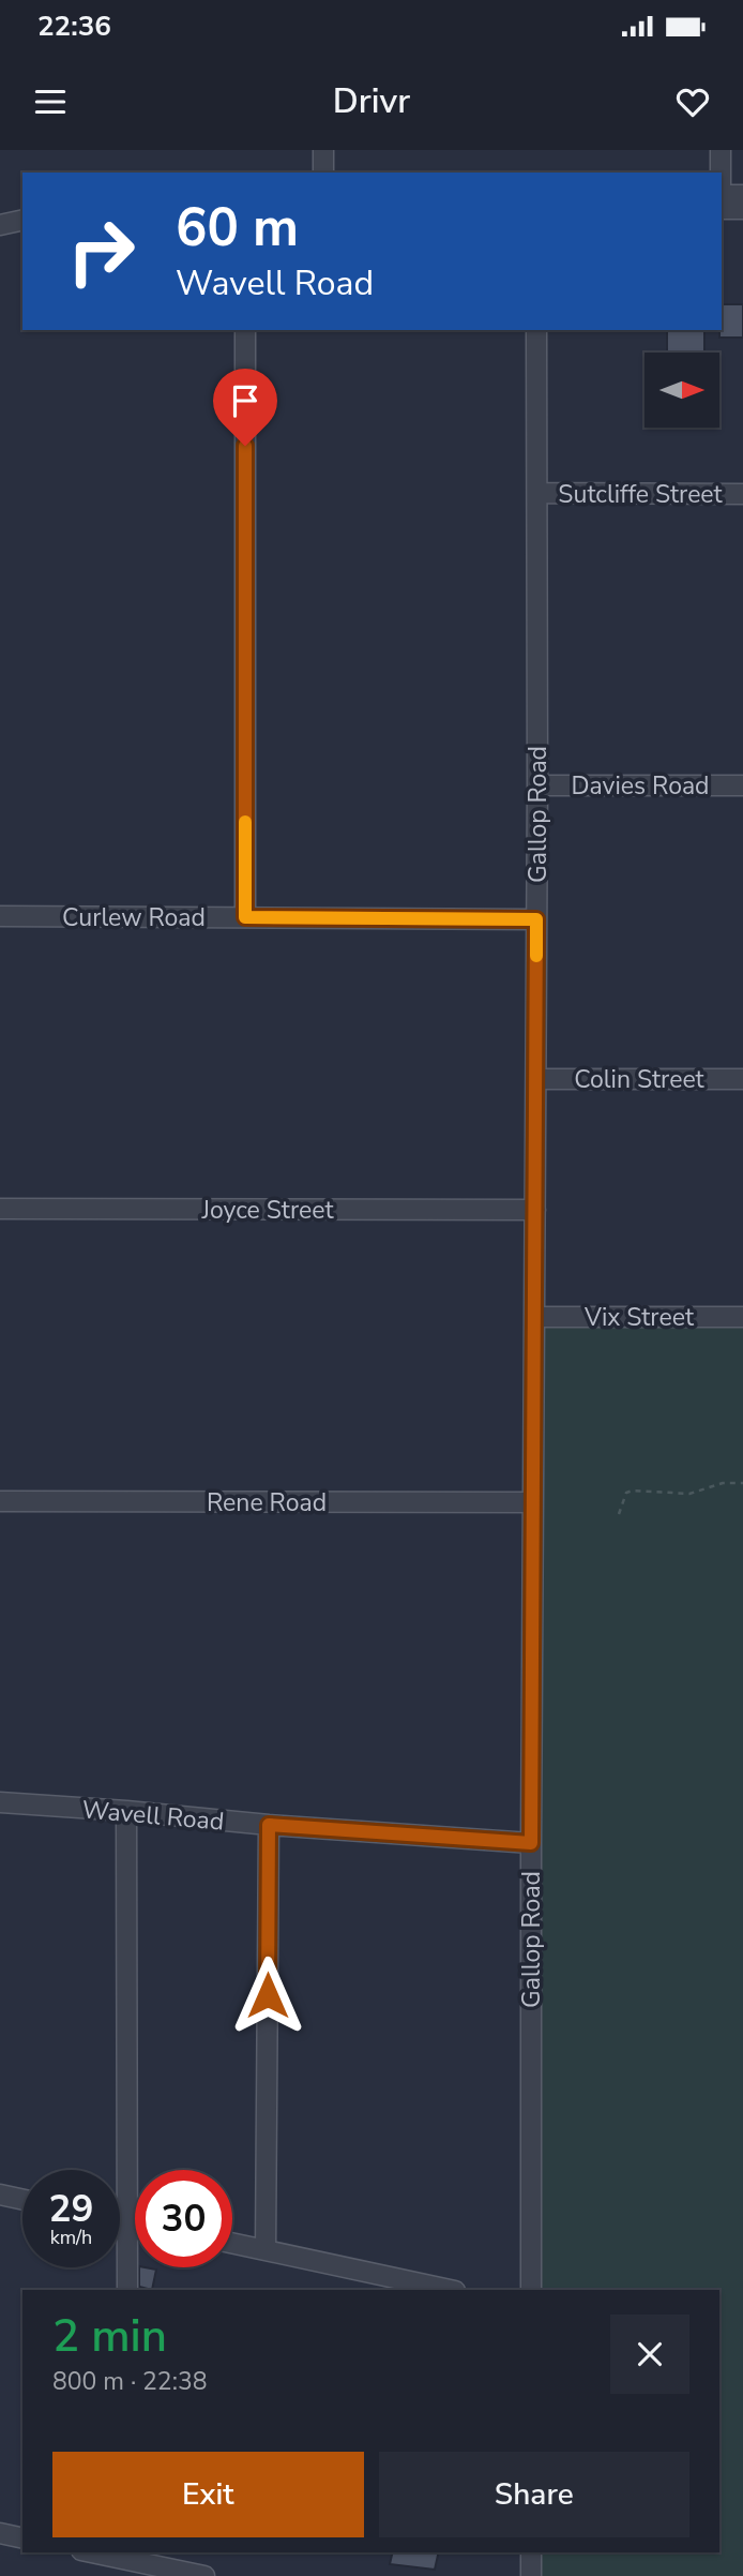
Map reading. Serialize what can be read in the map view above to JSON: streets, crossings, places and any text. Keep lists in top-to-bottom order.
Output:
{
  "streets": {
    "street": [
      "Sutcliffe Street",
      "Davies Road",
      "Gallop Road",
      "Curlew Road",
      "Colin Street",
      "Joyce Street",
      "Vix Street",
      "Rene Road",
      "Wavell Road"
    ]
  },
  "crossings": [
    ["Sutcliffe Street", "Gallop Road"],
    ["Davies Road", "Gallop Road"],
    ["Gallop Road", "Curlew Road"],
    ["Gallop Road", "Colin Street"],
    ["Gallop Road", "Joyce Street"],
    ["Gallop Road", "Vix Street"],
    ["Gallop Road", "Rene Road"],
    ["Gallop Road", "Wavell Road"]
  ],
  "north": "right",
  "page": {
    "status": "22:36",
    "header": "Drivr",
    "turn": ["60 m", "Wavell Road"],
    "speed": "29 km/h",
    "limit": "30",
    "heading": ["2 min", "800 m · 22:38"],
    "buttons": ["Exit", "Share"]
  }
}
